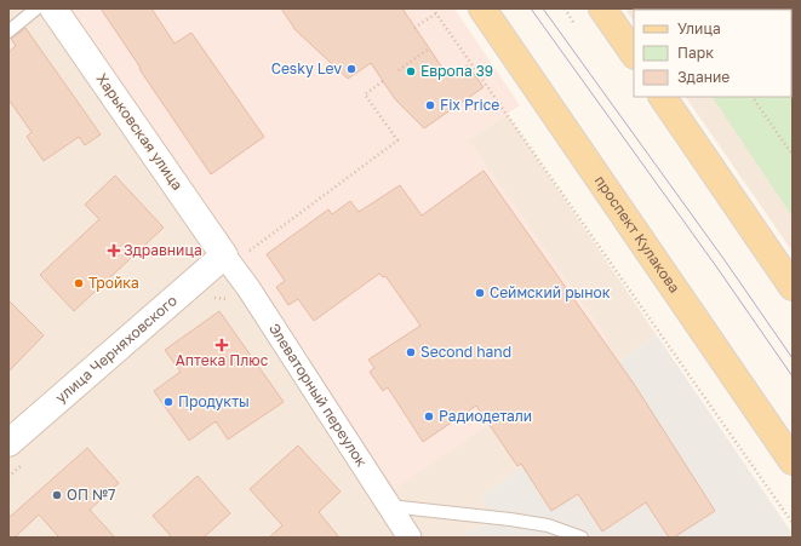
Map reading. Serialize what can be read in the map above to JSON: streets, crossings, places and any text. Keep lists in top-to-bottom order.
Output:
{
  "streets": {
    "main road": ["Харьковская улица", "проспект Кулакова", "улица Черняховского"],
    "street": ["Элеваторный переулок"]
  },
  "crossings": [
    ["Харьковская улица", "улица Черняховского"],
    ["Харьковская улица", "Элеваторный переулок"],
    ["улица Черняховского", "Элеваторный переулок"]
  ],
  "places": {
    "other": [
      "Cesky Lev",
      "Европа 39",
      "Fix Price",
      "Тройка",
      "Сеймский рынок",
      "Second hand",
      "Продукты",
      "Радиодетали",
      "ОП №7"
    ],
    "health": ["Здравница", "Аптека Плюс"]
  },
  "legend": ["Улица", "Парк", "Здание"]
}
